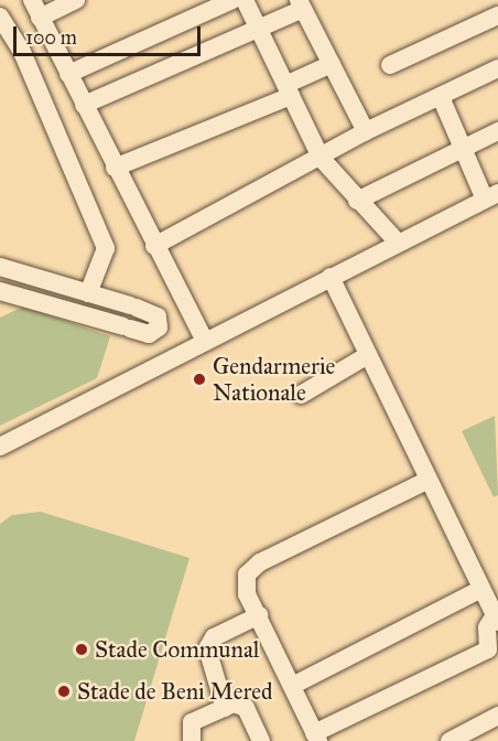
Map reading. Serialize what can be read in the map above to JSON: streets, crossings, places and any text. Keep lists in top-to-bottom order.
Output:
{
  "places": ["Gendarmerie Nationale", "Stade Communal", "Stade de Beni Mered"],
  "scale_bar": "100 m"
}
